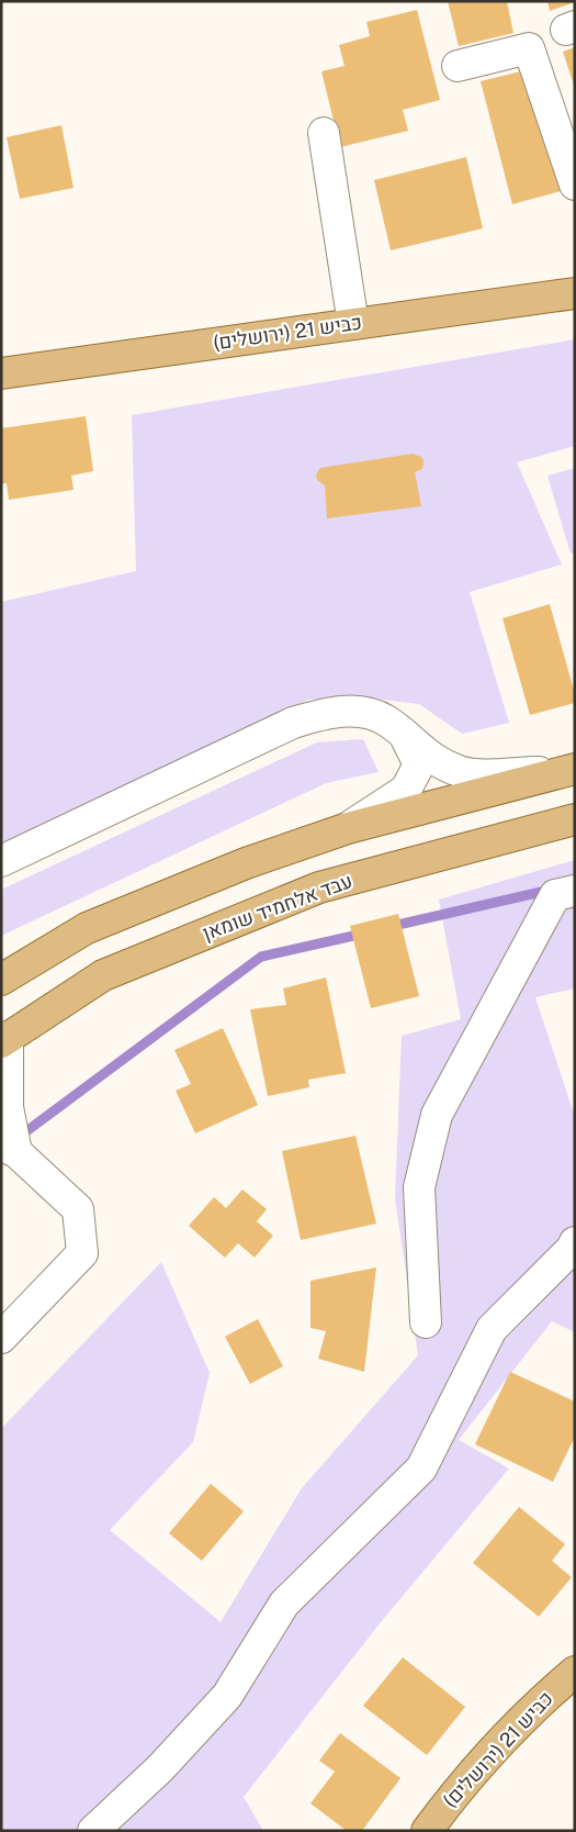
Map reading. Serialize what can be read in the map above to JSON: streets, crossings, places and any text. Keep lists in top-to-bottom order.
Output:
{
  "streets": {
    "main road": ["כביש 21 (ירושלים)", "עבד אלחמיד שומאן"]
  }
}
